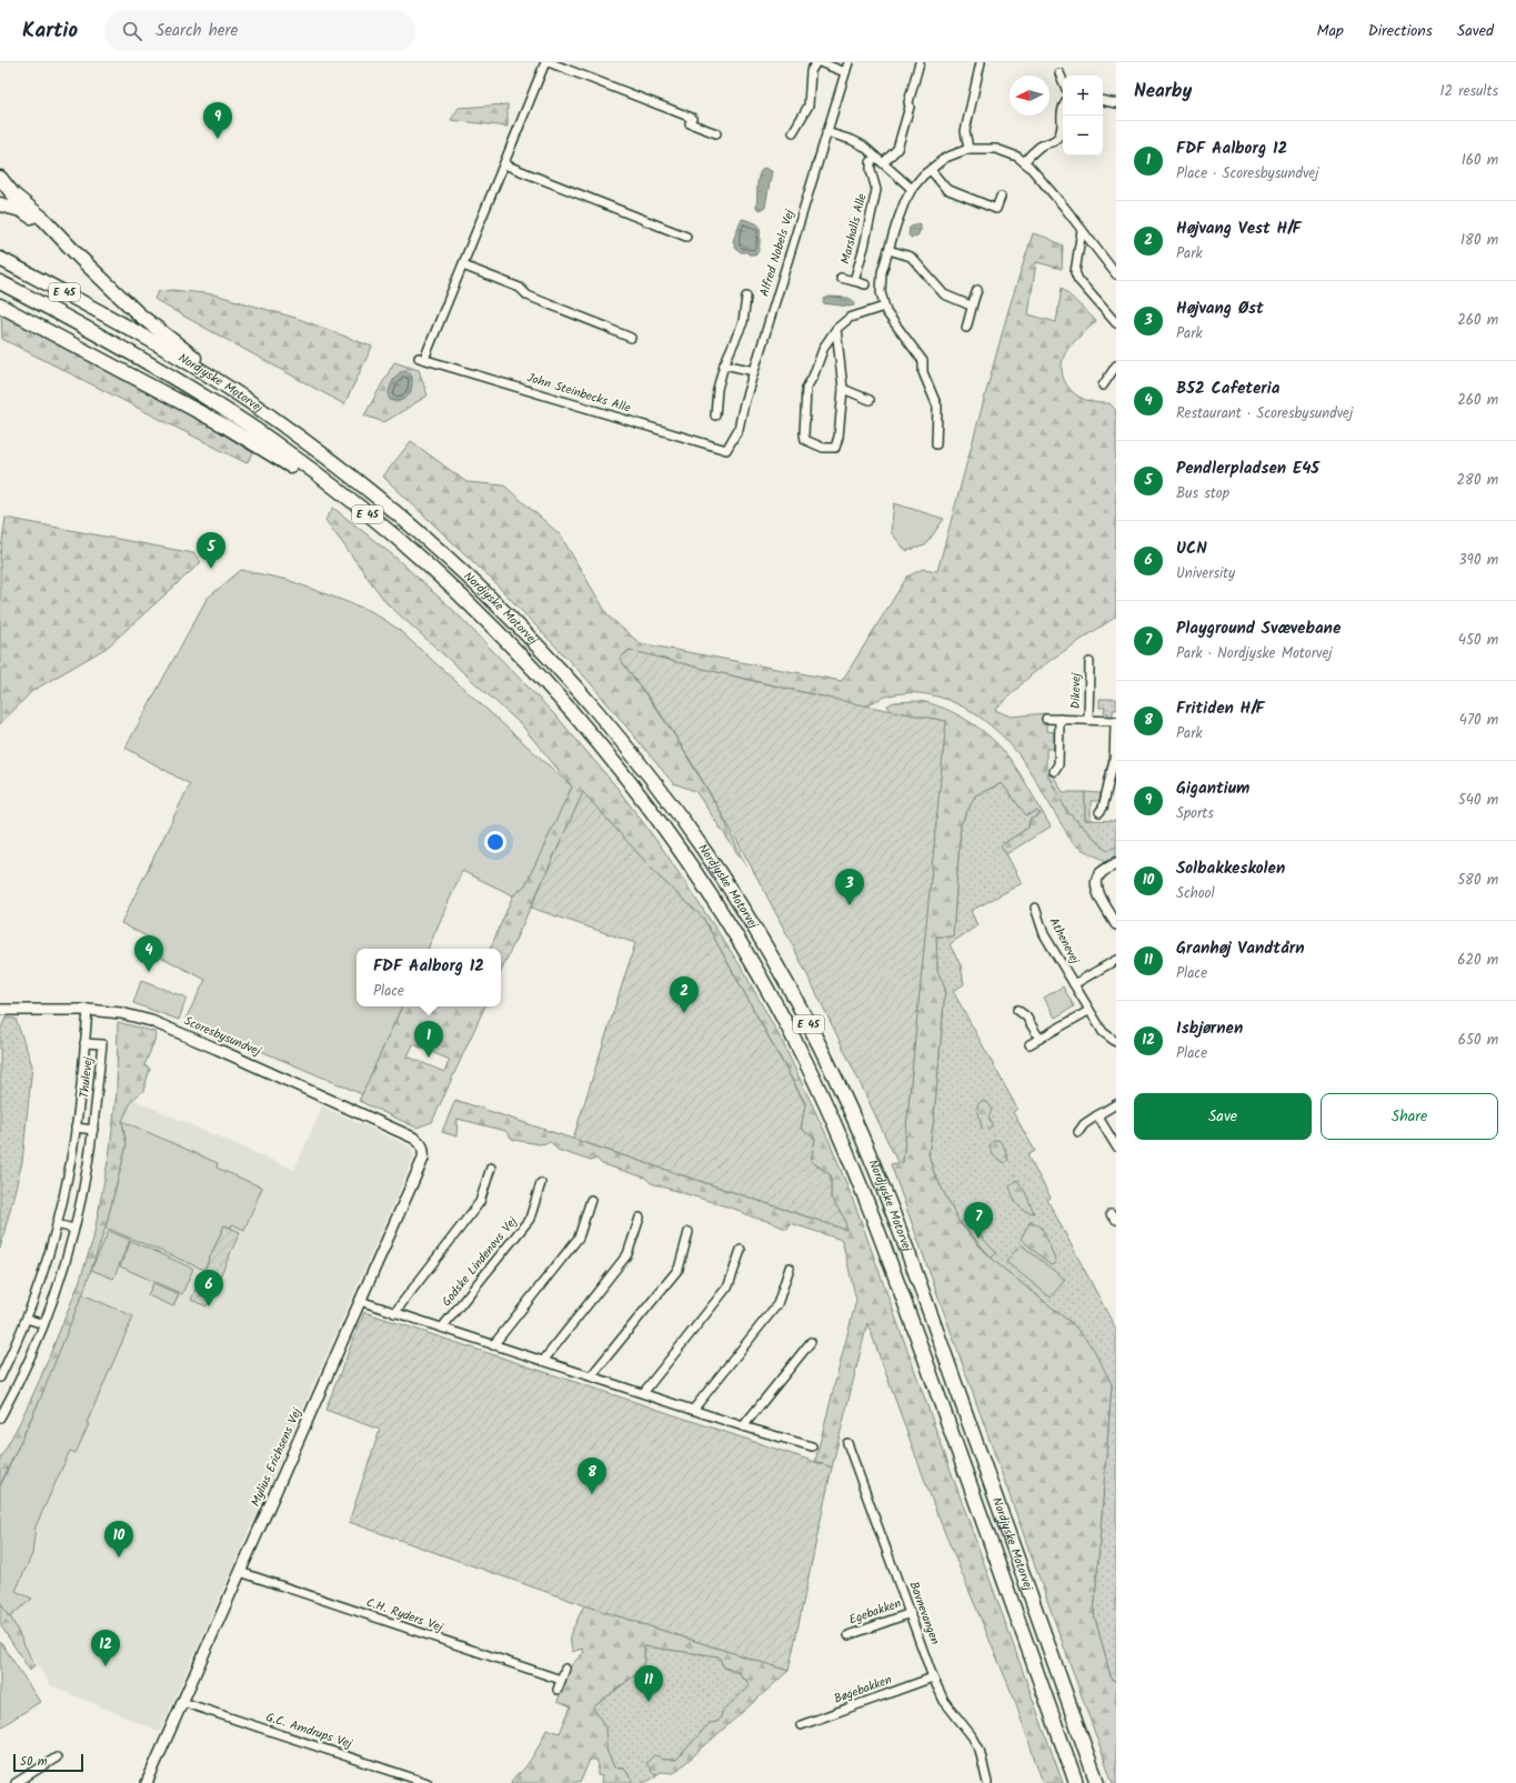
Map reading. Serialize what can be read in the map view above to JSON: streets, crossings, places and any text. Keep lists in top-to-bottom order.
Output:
{
  "streets": {
    "highway": ["E 45", "Nordjyske Motorvej"],
    "street": [
      "Marshalls Alle",
      "Alfred Nobels Vej",
      "John Steinbecks Alle",
      "Dikevej",
      "Athenevej",
      "Scoresbysundvej",
      "Thulevej",
      "Godske Lindenovs Vej",
      "Mylius Erichsens Vej",
      "Egebakken",
      "Bavnevangen",
      "C.H. Ryders Vej",
      "Bøgebakken",
      "G.C. Amdrups Vej"
    ]
  },
  "crossings": [
    ["Alfred Nobels Vej", "John Steinbecks Alle"],
    ["Scoresbysundvej", "Thulevej"],
    ["Scoresbysundvej", "Mylius Erichsens Vej"],
    ["Mylius Erichsens Vej", "C.H. Ryders Vej"],
    ["Mylius Erichsens Vej", "G.C. Amdrups Vej"],
    ["Egebakken", "Bavnevangen"],
    ["Bavnevangen", "Bøgebakken"]
  ],
  "scale_bar": "50 m",
  "north": "left",
  "page": {
    "header": "Kartio",
    "search": "Search here",
    "nav": ["Map", "Directions", "Saved"],
    "heading": ["Nearby", "12 results"],
    "map_buttons": ["+", "−"],
    "pins": [
      "9",
      "5",
      "3",
      "4",
      "2",
      "1",
      "7",
      "6",
      "8",
      "10",
      "12",
      "11"
    ],
    "list": [
      {
        "mark": "1",
        "name": "FDF Aalborg 12",
        "note": "Place · Scoresbysundvej",
        "value": "160 m"
      },
      {
        "mark": "2",
        "name": "Højvang Vest H/F",
        "note": "Park",
        "value": "180 m"
      },
      {
        "mark": "3",
        "name": "Højvang Øst",
        "note": "Park",
        "value": "260 m"
      },
      {
        "mark": "4",
        "name": "B52 Cafeteria",
        "note": "Restaurant · Scoresbysundvej",
        "value": "260 m"
      },
      {
        "mark": "5",
        "name": "Pendlerpladsen E45",
        "note": "Bus stop",
        "value": "280 m"
      },
      {
        "mark": "6",
        "name": "UCN",
        "note": "University",
        "value": "390 m"
      },
      {
        "mark": "7",
        "name": "Playground Svævebane",
        "note": "Park · Nordjyske Motorvej",
        "value": "450 m"
      },
      {
        "mark": "8",
        "name": "Fritiden H/F",
        "note": "Park",
        "value": "470 m"
      },
      {
        "mark": "9",
        "name": "Gigantium",
        "note": "Sports",
        "value": "540 m"
      },
      {
        "mark": "10",
        "name": "Solbakkeskolen",
        "note": "School",
        "value": "580 m"
      },
      {
        "mark": "11",
        "name": "Granhøj Vandtårn",
        "note": "Place",
        "value": "620 m"
      },
      {
        "mark": "12",
        "name": "Isbjørnen",
        "note": "Place",
        "value": "650 m"
      }
    ],
    "popup": ["FDF Aalborg 12", "Place"],
    "buttons": ["Save", "Share"],
    "scale": "50 m"
  }
}
